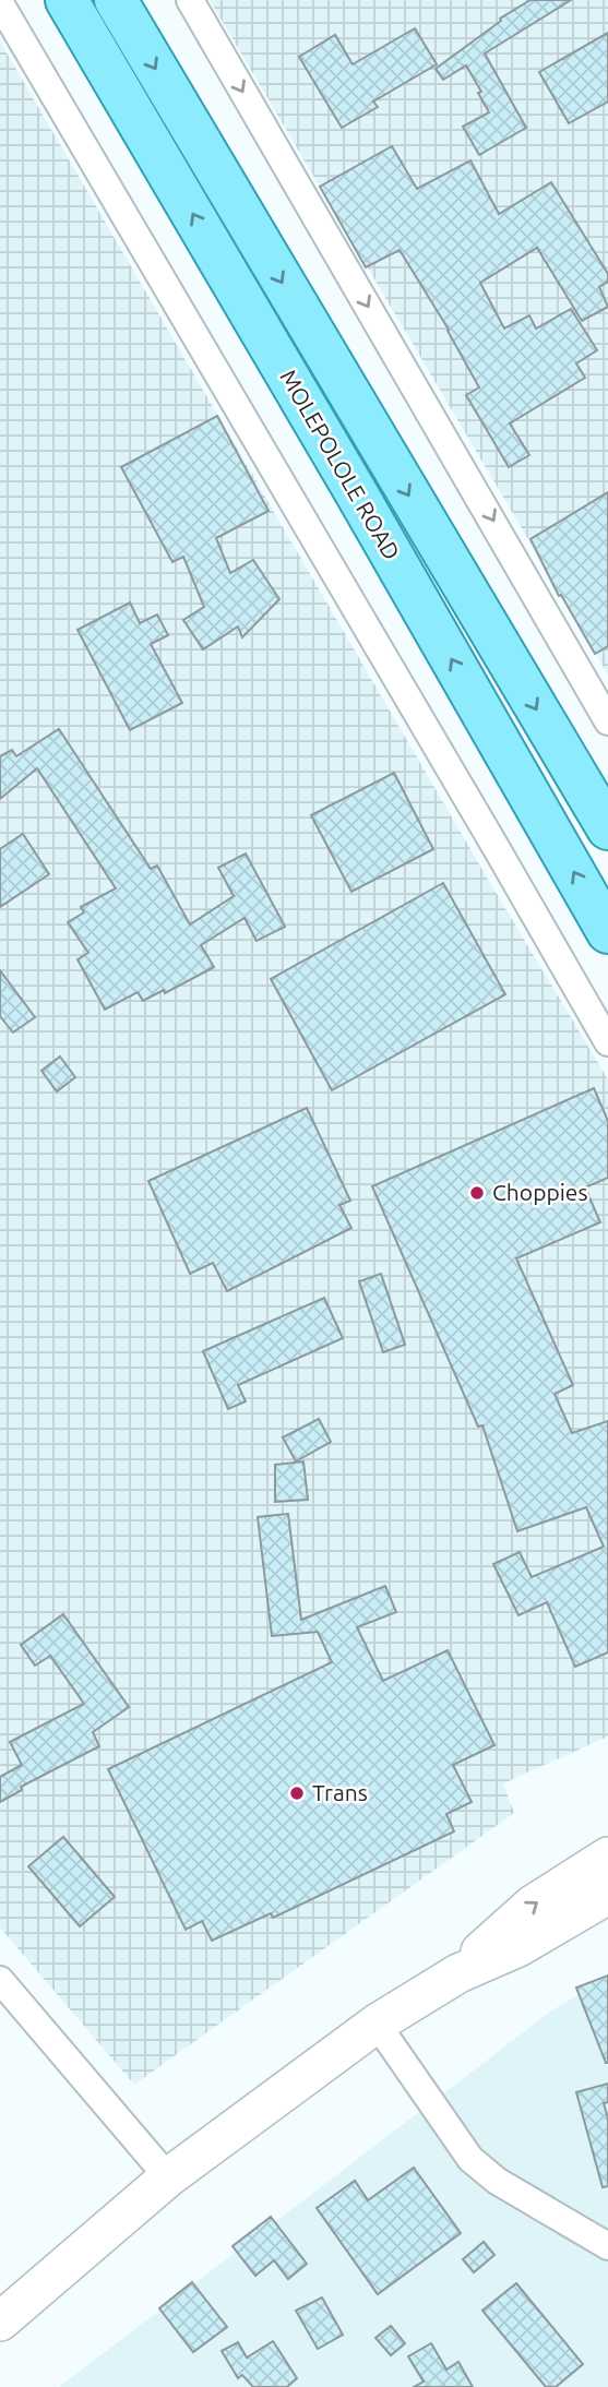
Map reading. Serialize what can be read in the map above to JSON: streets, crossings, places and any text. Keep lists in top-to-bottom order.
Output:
{
  "streets": {
    "main road": ["MOLEPOLOLE ROAD"]
  },
  "places": ["Choppies", "Trans"]
}
